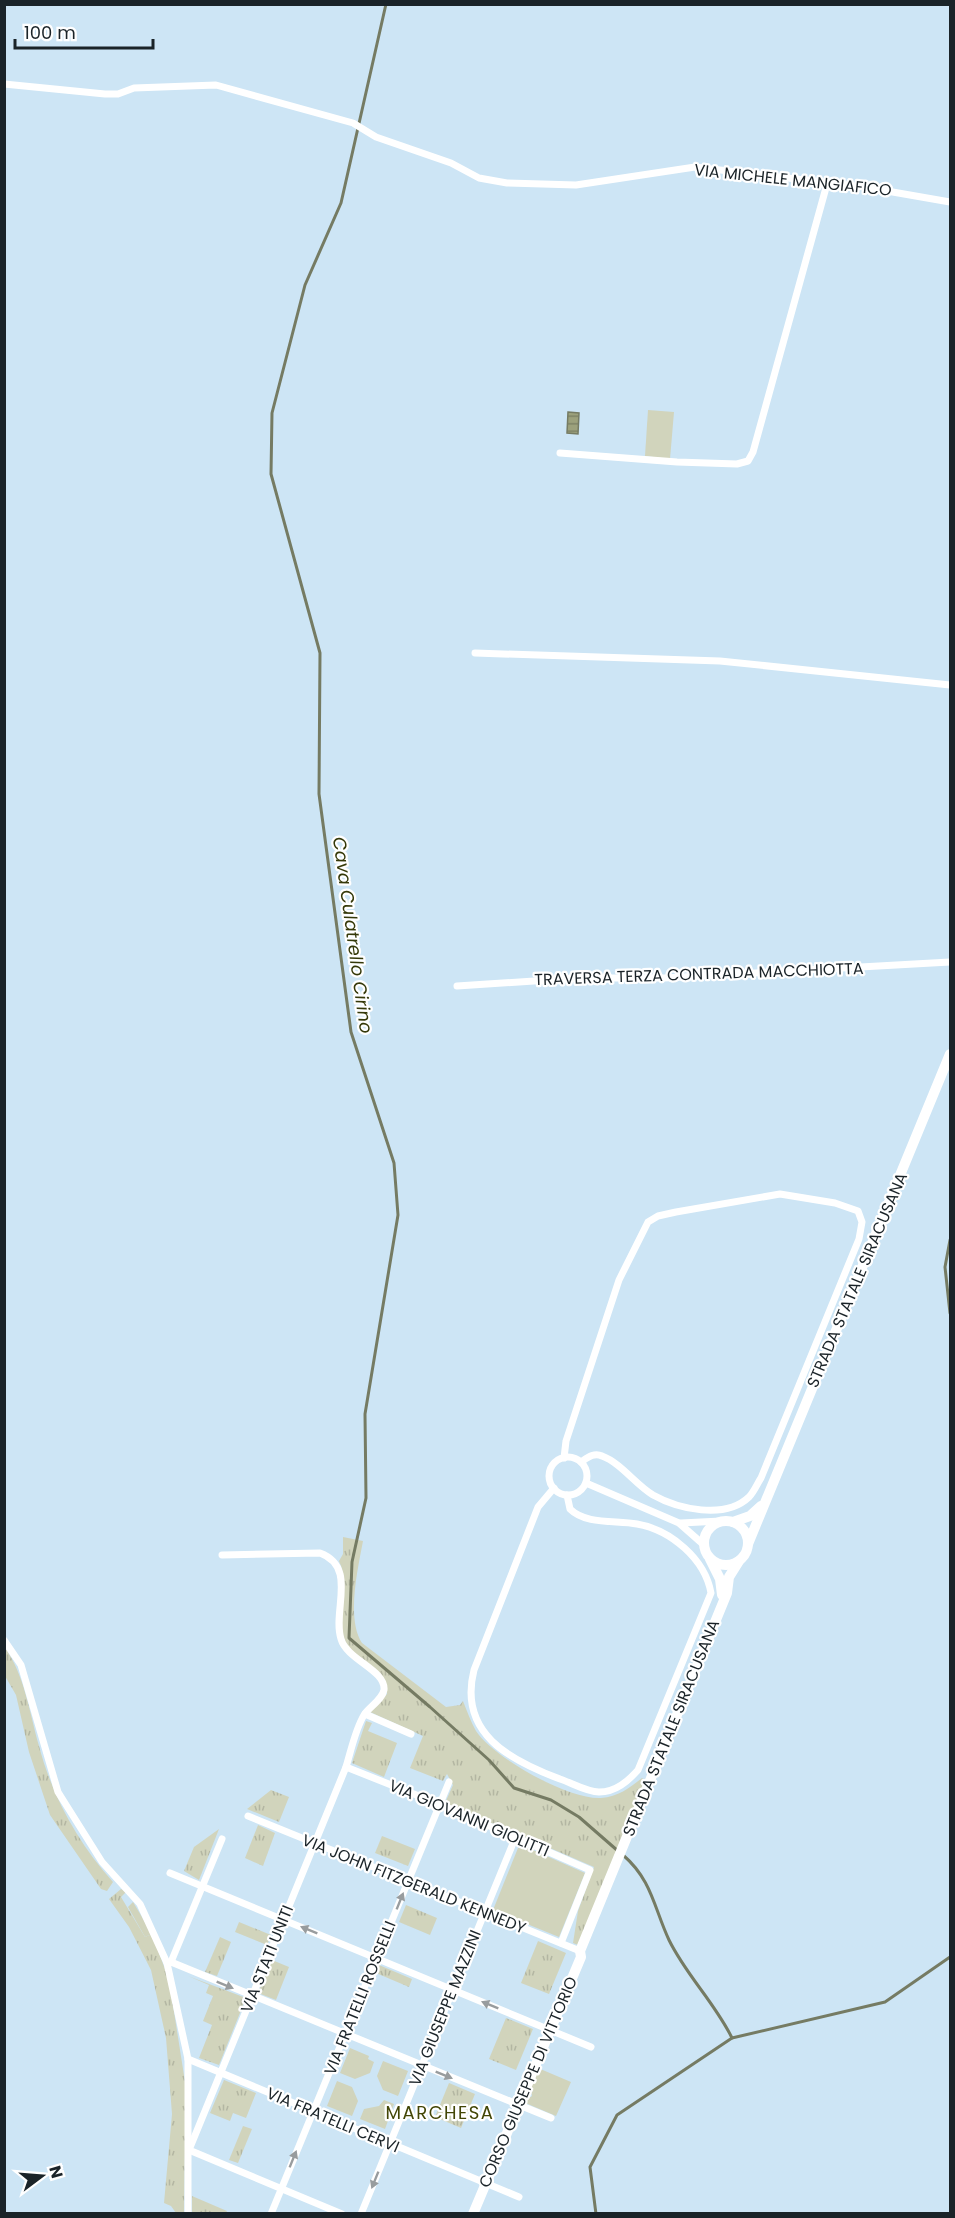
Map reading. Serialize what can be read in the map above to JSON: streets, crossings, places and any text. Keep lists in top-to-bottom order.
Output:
{
  "streets": {
    "main road": ["STRADA STATALE SIRACUSANA", "CORSO GIUSEPPE DI VITTORIO"],
    "street": [
      "VIA MICHELE MANGIAFICO",
      "TRAVERSA TERZA CONTRADA MACCHIOTTA",
      "VIA GIOVANNI GIOLITTI",
      "VIA JOHN FITZGERALD KENNEDY",
      "VIA STATI UNITI",
      "VIA FRATELLI ROSSELLI",
      "VIA GIUSEPPE MAZZINI",
      "VIA FRATELLI CERVI"
    ]
  },
  "crossings": [
    ["STRADA STATALE SIRACUSANA", "CORSO GIUSEPPE DI VITTORIO"],
    ["VIA GIOVANNI GIOLITTI", "VIA JOHN FITZGERALD KENNEDY"],
    ["VIA GIOVANNI GIOLITTI", "VIA STATI UNITI"],
    ["VIA GIOVANNI GIOLITTI", "VIA FRATELLI ROSSELLI"],
    ["VIA GIOVANNI GIOLITTI", "VIA GIUSEPPE MAZZINI"],
    ["VIA JOHN FITZGERALD KENNEDY", "VIA STATI UNITI"],
    ["VIA JOHN FITZGERALD KENNEDY", "VIA FRATELLI ROSSELLI"],
    ["VIA JOHN FITZGERALD KENNEDY", "VIA GIUSEPPE MAZZINI"],
    ["VIA JOHN FITZGERALD KENNEDY", "CORSO GIUSEPPE DI VITTORIO"],
    ["VIA STATI UNITI", "VIA FRATELLI CERVI"],
    ["VIA FRATELLI ROSSELLI", "VIA FRATELLI CERVI"],
    ["VIA GIUSEPPE MAZZINI", "VIA FRATELLI CERVI"],
    ["CORSO GIUSEPPE DI VITTORIO", "VIA FRATELLI CERVI"]
  ],
  "one_way": ["VIA FRATELLI ROSSELLI"],
  "districts": ["MARCHESA"],
  "water": ["Cava Culatrello Cirino"],
  "scale_bar": "100 m",
  "north": "right"
}
